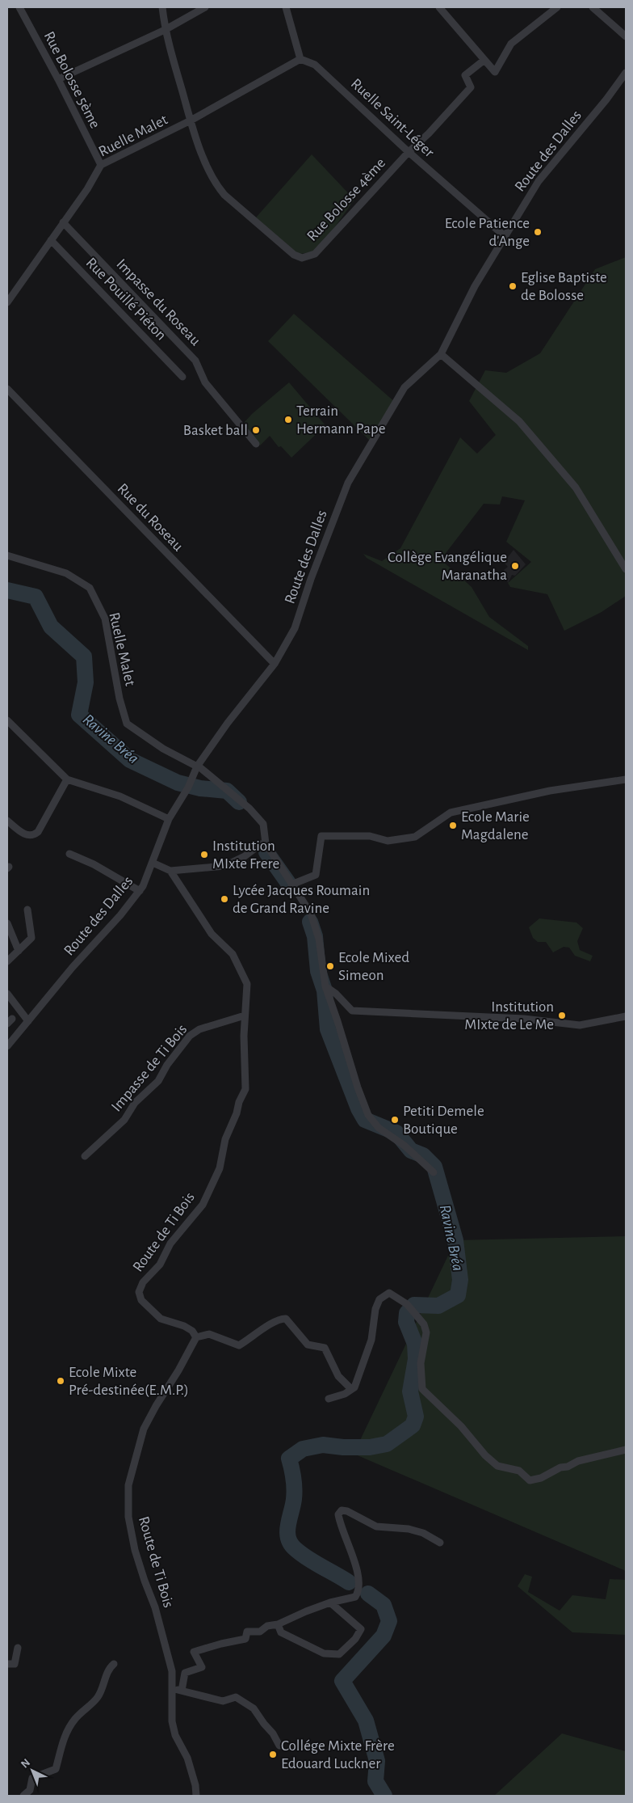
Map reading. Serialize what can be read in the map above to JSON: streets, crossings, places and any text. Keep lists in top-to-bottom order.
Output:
{
  "streets": {
    "street": [
      "Rue Bolosse 5ème",
      "Ruelle Saint-Léger",
      "Ruelle Malet",
      "Route des Dalles",
      "Rue Bolosse 4ème",
      "Rue Pouillé Piéton",
      "Impasse du Roseau",
      "Rue du Roseau",
      "Impasse de Ti Bois",
      "Route de Ti Bois"
    ]
  },
  "crossings": [
    ["Rue Bolosse 5ème", "Ruelle Malet"],
    ["Ruelle Saint-Léger", "Ruelle Malet"],
    ["Ruelle Saint-Léger", "Route des Dalles"],
    ["Ruelle Saint-Léger", "Rue Bolosse 4ème"],
    ["Ruelle Malet", "Route des Dalles"],
    ["Ruelle Malet", "Rue Bolosse 4ème"],
    ["Ruelle Malet", "Rue Pouillé Piéton"],
    ["Ruelle Malet", "Impasse du Roseau"],
    ["Route des Dalles", "Rue du Roseau"],
    ["Impasse de Ti Bois", "Route de Ti Bois"]
  ],
  "water": ["Ravine Bréa"],
  "places": [
    "Ecole Patience d'Ange",
    "Eglise Baptiste de Bolosse",
    "Terrain Hermann Pape",
    "Basket ball",
    "Collège Evangélique Maranatha",
    "Ecole Marie Magdalene",
    "Institution MIxte Frere",
    "Lycée Jacques Roumain de Grand Ravine",
    "Ecole Mixed Simeon",
    "Institution MIxte de Le Me",
    "Petiti Demele Boutique",
    "Ecole Mixte Pré-destinée(E.M.P.)",
    "Collége Mixte Frère Edouard Luckner"
  ],
  "north": "top left"
}
